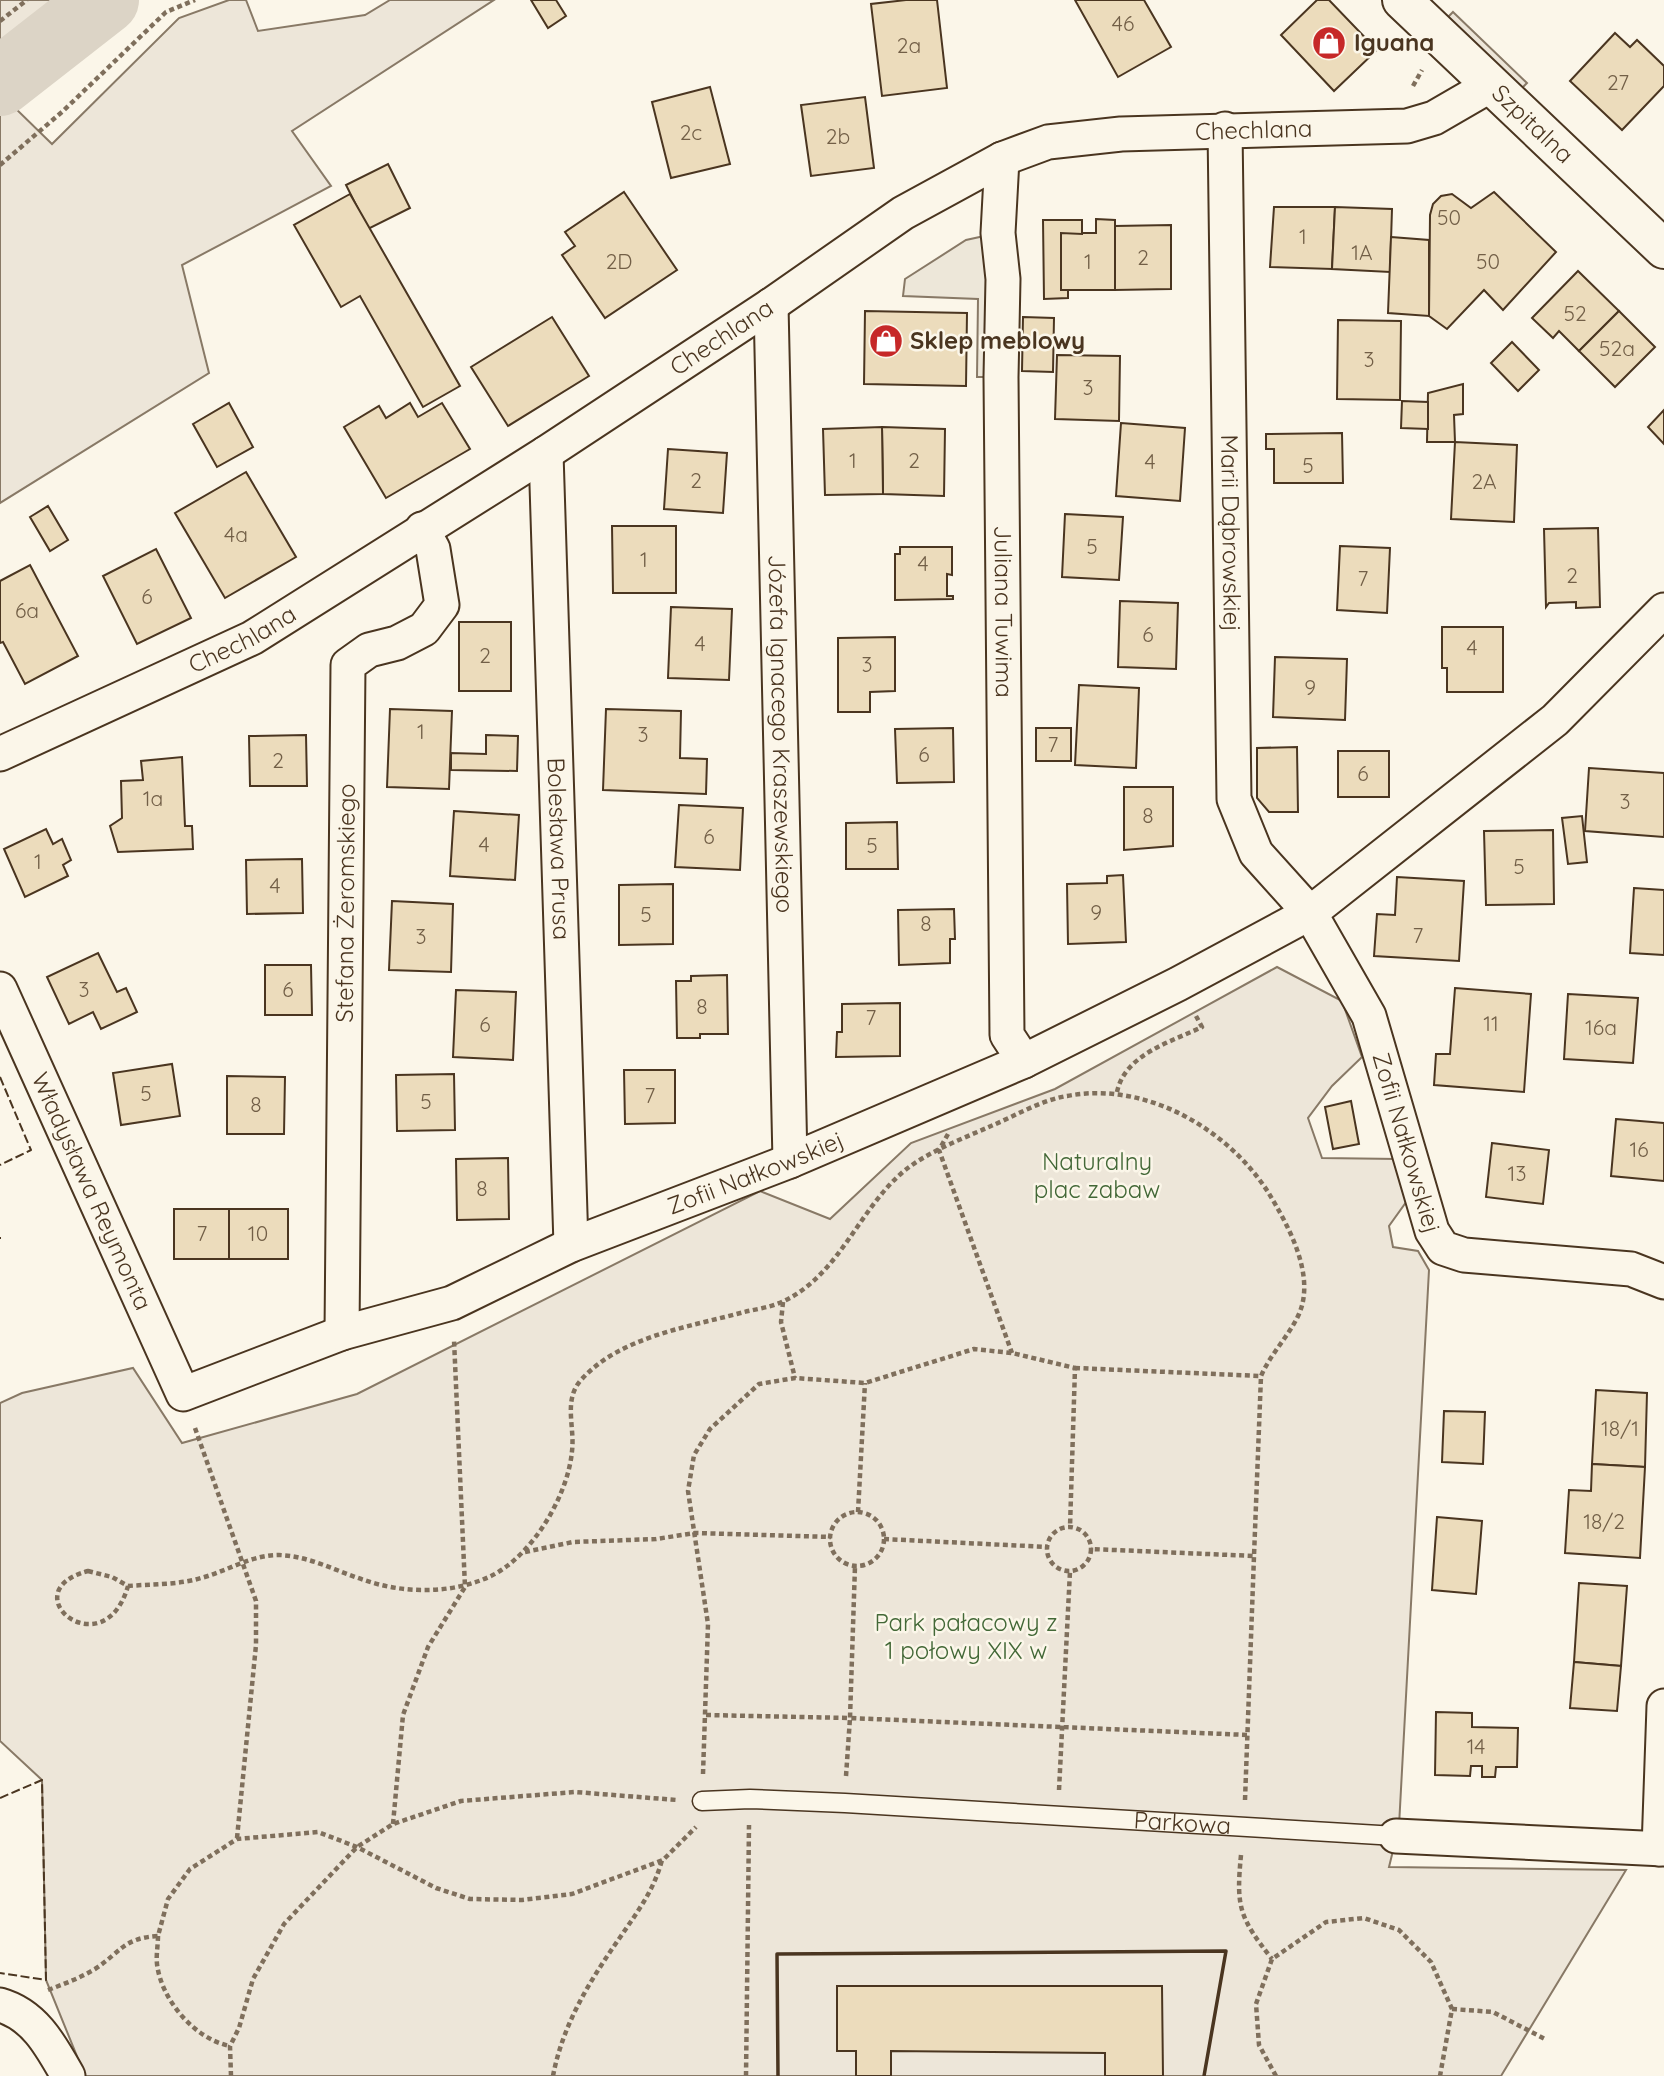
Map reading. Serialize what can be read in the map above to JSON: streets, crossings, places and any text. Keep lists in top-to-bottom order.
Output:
{
  "streets": {
    "street": [
      "Szpitalna",
      "Chechlana",
      "Marii Dąbrowskiej",
      "Juliana Tuwima",
      "Józefa Ignacego Kraszewskiego",
      "Bolesława Prusa",
      "Stefana Żeromskiego",
      "Zofii Nałkowskiej",
      "Władysława Reymonta",
      "Parkowa"
    ]
  },
  "crossings": [
    ["Szpitalna", "Chechlana"],
    ["Chechlana", "Marii Dąbrowskiej"],
    ["Chechlana", "Juliana Tuwima"],
    ["Chechlana", "Józefa Ignacego Kraszewskiego"],
    ["Chechlana", "Bolesława Prusa"],
    ["Chechlana", "Stefana Żeromskiego"],
    ["Marii Dąbrowskiej", "Zofii Nałkowskiej"],
    ["Juliana Tuwima", "Zofii Nałkowskiej"],
    ["Józefa Ignacego Kraszewskiego", "Zofii Nałkowskiej"],
    ["Bolesława Prusa", "Zofii Nałkowskiej"],
    ["Stefana Żeromskiego", "Zofii Nałkowskiej"],
    ["Zofii Nałkowskiej", "Władysława Reymonta"]
  ],
  "parks": ["Naturalny plac zabaw", "Park pałacowy z 1 połowy XIX w"],
  "places": {
    "shop": ["Iguana", "Sklep meblowy"]
  },
  "house_numbers": [
    "46",
    "2a",
    "27",
    "2c",
    "2b",
    "50",
    "1",
    "1A",
    "2",
    "2D",
    "1",
    "50",
    "52",
    "52a",
    "3",
    "3",
    "1",
    "2",
    "4",
    "5",
    "2",
    "2A",
    "4a",
    "5",
    "1",
    "4",
    "2",
    "7",
    "6",
    "6a",
    "6",
    "4",
    "4",
    "2",
    "3",
    "9",
    "1",
    "3",
    "7",
    "6",
    "2",
    "6",
    "1a",
    "3",
    "8",
    "6",
    "4",
    "5",
    "1",
    "5",
    "4",
    "9",
    "5",
    "8",
    "7",
    "3",
    "3",
    "6",
    "8",
    "7",
    "11",
    "6",
    "16a",
    "5",
    "7",
    "5",
    "8",
    "16",
    "13",
    "8",
    "7",
    "10",
    "18/1",
    "18/2",
    "14"
  ]
}
